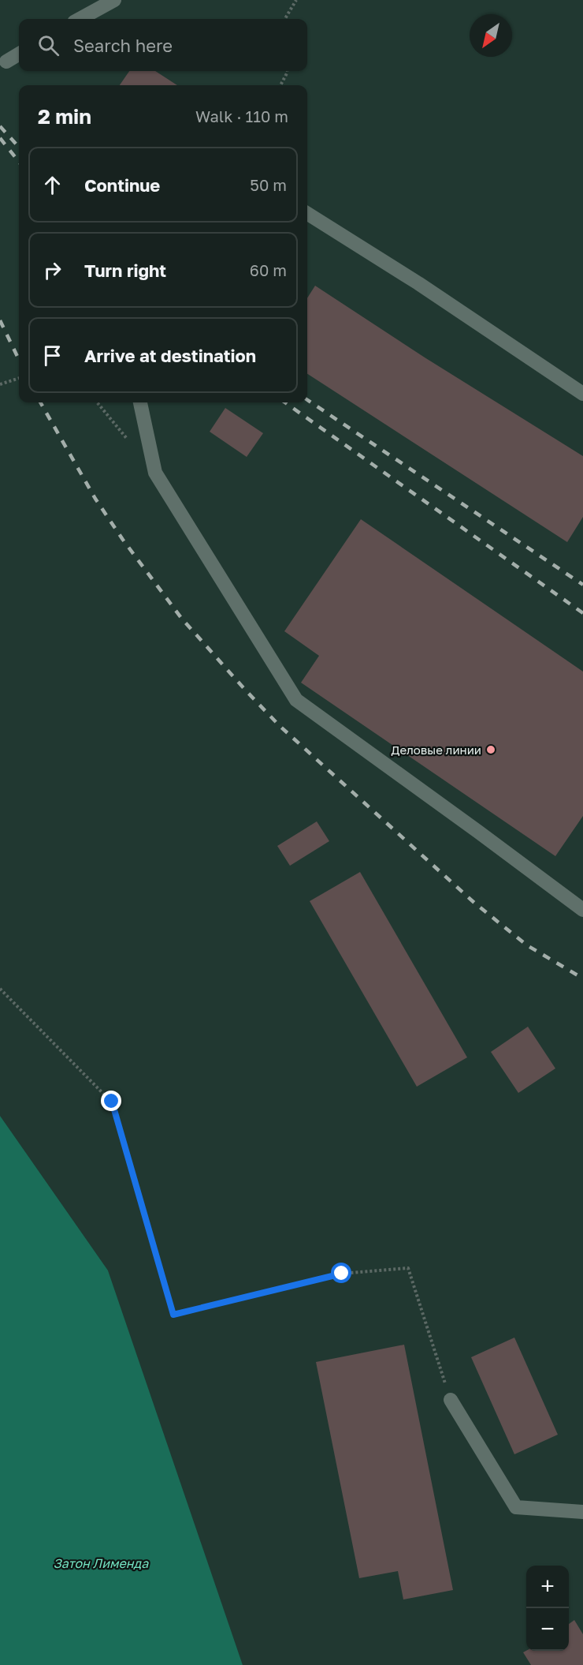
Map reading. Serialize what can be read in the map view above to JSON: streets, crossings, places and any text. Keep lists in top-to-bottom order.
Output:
{
  "water": ["Затон Лименда"],
  "places": ["Деловые линии"],
  "north": "bottom left",
  "page": {
    "search": "Search here",
    "heading": ["2 min", "Walk · 110 m"],
    "list": [
      ["Continue", "50 m"],
      ["Turn right", "60 m"],
      "Arrive at destination"
    ],
    "map_buttons": ["+", "−"]
  }
}
